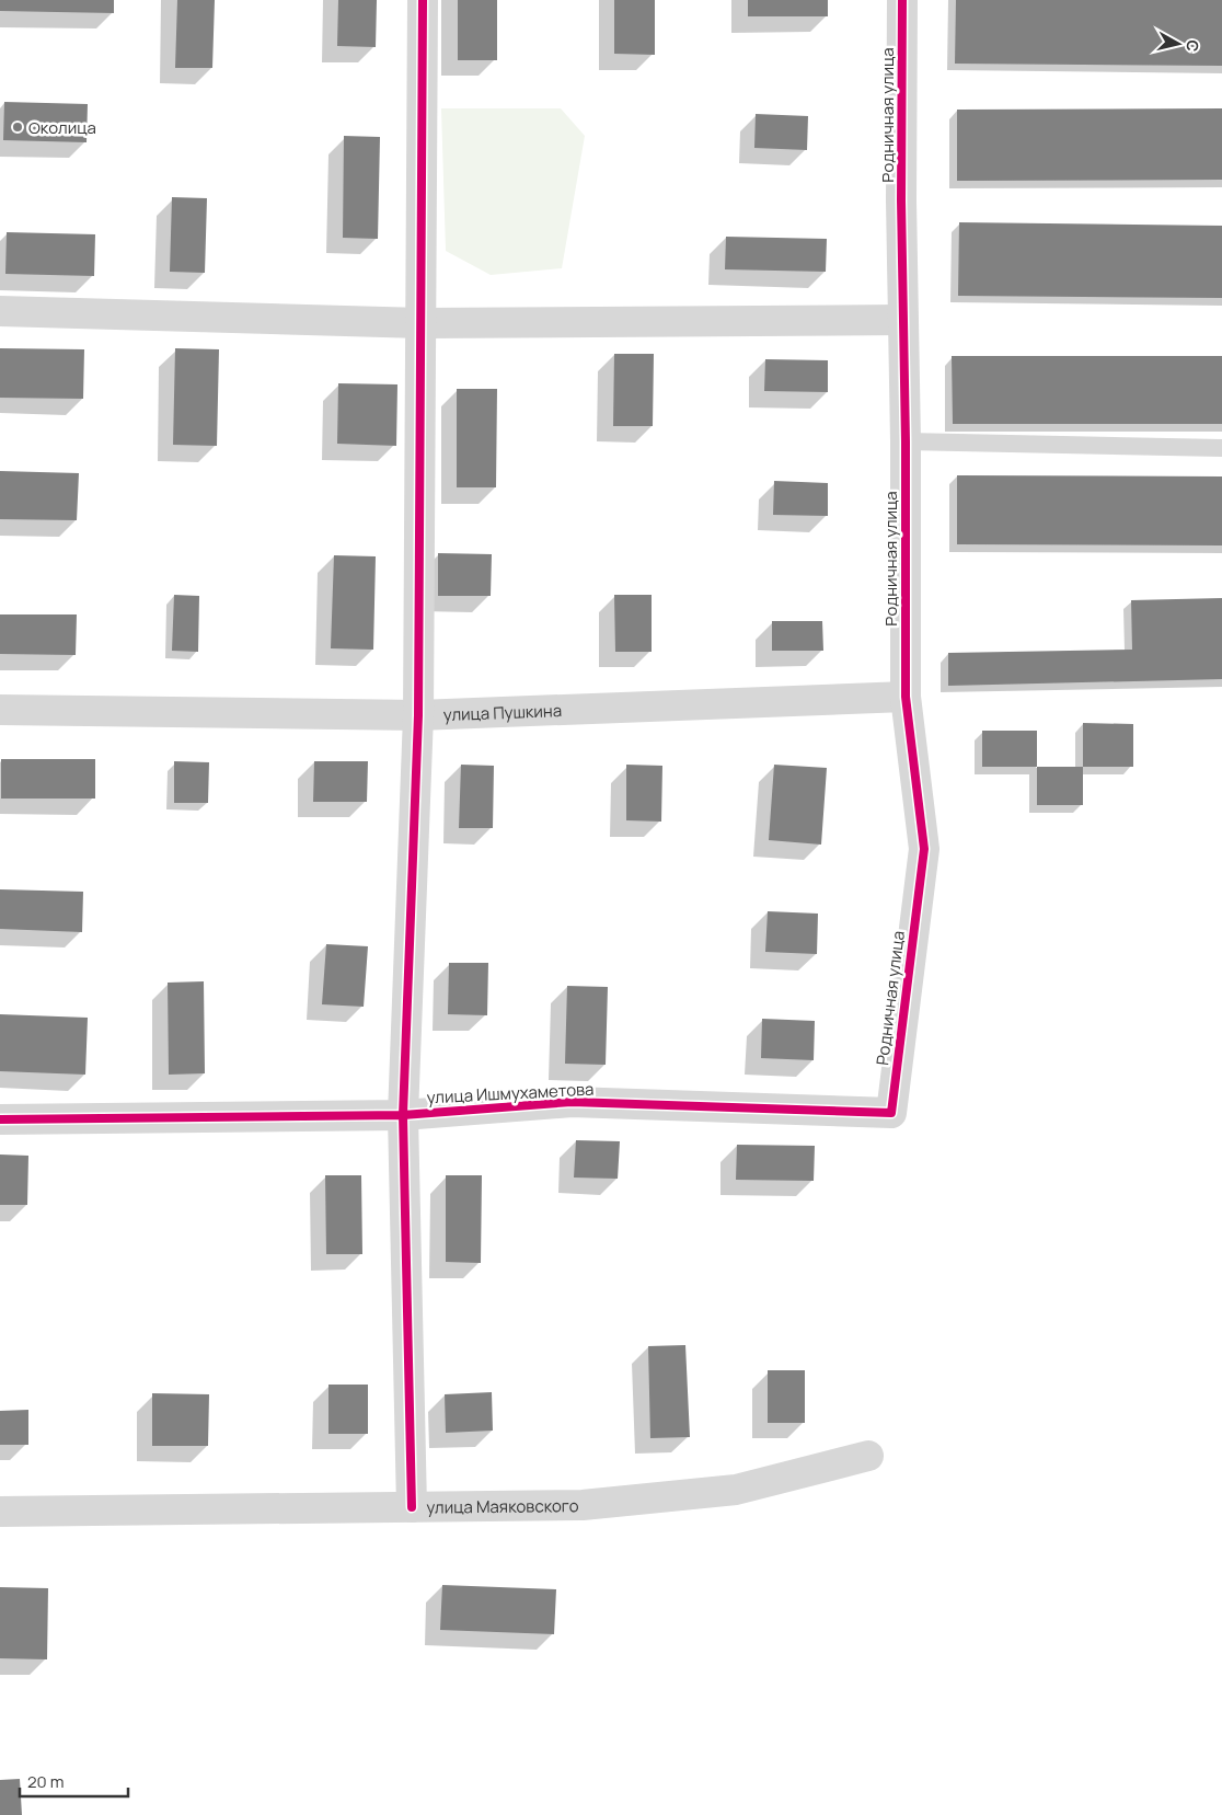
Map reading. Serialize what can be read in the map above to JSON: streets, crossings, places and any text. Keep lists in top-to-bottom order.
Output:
{
  "streets": {
    "street": [
      "Родничная улица",
      "улица Пушкина",
      "улица Ишмухаметова",
      "улица Маяковского"
    ]
  },
  "crossings": [
    ["Родничная улица", "улица Пушкина"],
    ["Родничная улица", "улица Ишмухаметова"]
  ],
  "places": ["Околица"],
  "scale_bar": "20 m",
  "north": "right"
}
